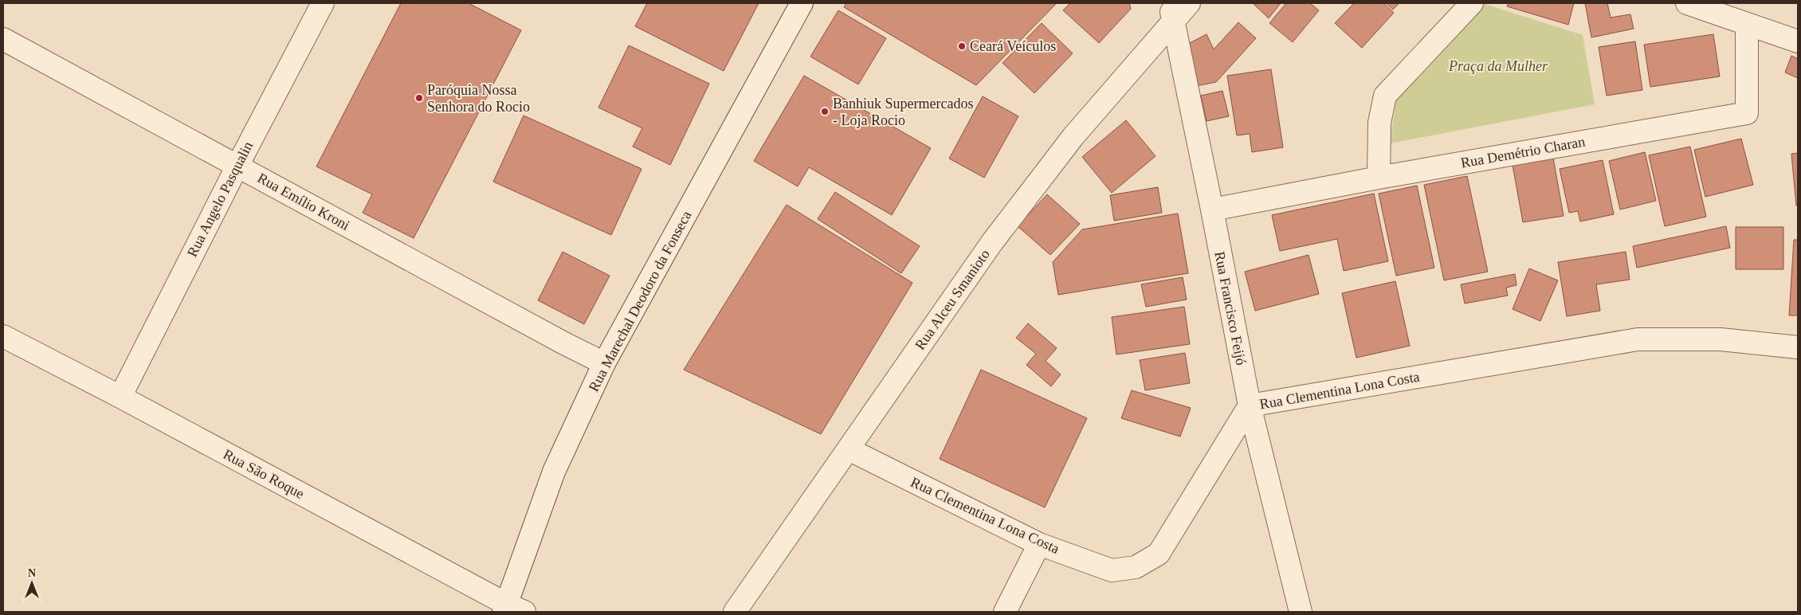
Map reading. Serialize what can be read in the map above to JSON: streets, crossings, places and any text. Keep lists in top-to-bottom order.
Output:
{
  "streets": {
    "street": [
      "Rua Demétrio Charan",
      "Rua Angelo Pasqualin",
      "Rua Emílio Kroni",
      "Rua Alceu Smanioto",
      "Rua Marechal Deodoro da Fonseca",
      "Rua Francisco Feijó",
      "Rua Clementina Lona Costa",
      "Rua São Roque"
    ]
  },
  "crossings": [
    ["Rua Demétrio Charan", "Rua Francisco Feijó"],
    ["Rua Angelo Pasqualin", "Rua Emílio Kroni"],
    ["Rua Angelo Pasqualin", "Rua São Roque"],
    ["Rua Emílio Kroni", "Rua Marechal Deodoro da Fonseca"],
    ["Rua Alceu Smanioto", "Rua Francisco Feijó"],
    ["Rua Alceu Smanioto", "Rua Clementina Lona Costa"],
    ["Rua Marechal Deodoro da Fonseca", "Rua São Roque"],
    ["Rua Francisco Feijó", "Rua Clementina Lona Costa"]
  ],
  "parks": ["Praça da Mulher"],
  "places": ["Ceará Veículos", "Paróquia Nossa Senhora do Rocio", "Banhiuk Supermercados - Loja Rocio"],
  "north": "top"
}
